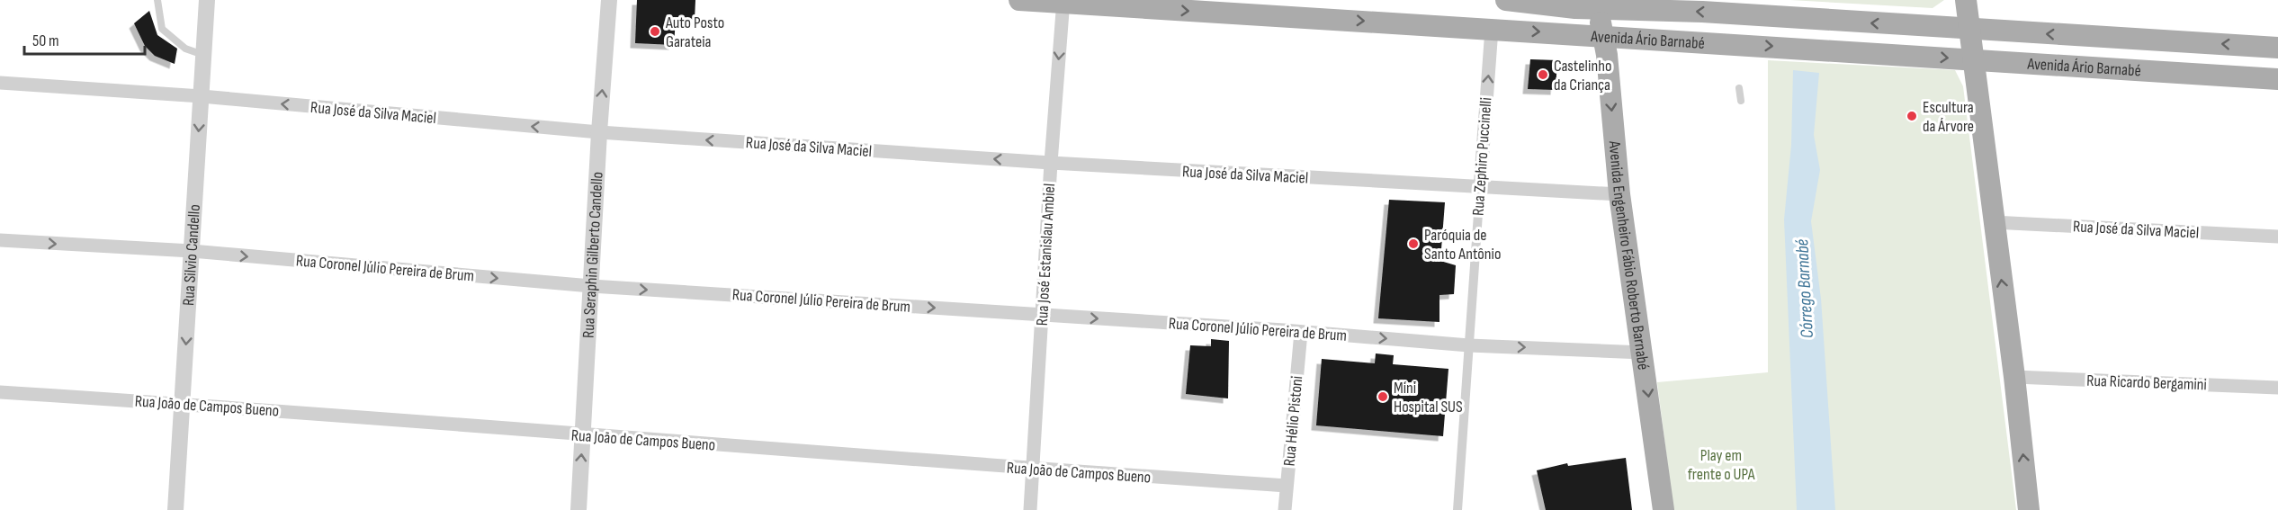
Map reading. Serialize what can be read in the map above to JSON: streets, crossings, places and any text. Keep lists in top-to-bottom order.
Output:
{
  "streets": {
    "main road": ["Avenida Ário Barnabé", "Avenida Engenheiro Fábio Roberto Barnabé"],
    "street": [
      "Rua José da Silva Maciel",
      "Rua Zephiro Puccinelli",
      "Rua Silvio Candello",
      "Rua Seraphin Gilberto Candello",
      "Rua José Estanislau Ambiel",
      "Rua Coronel Júlio Pereira de Brum",
      "Rua Ricardo Bergamini",
      "Rua João de Campos Bueno",
      "Rua Hélio Pistoni"
    ]
  },
  "crossings": [
    ["Avenida Ário Barnabé", "Rua Zephiro Puccinelli"],
    ["Avenida Ário Barnabé", "Rua José Estanislau Ambiel"],
    ["Avenida Ário Barnabé", "Avenida Engenheiro Fábio Roberto Barnabé"],
    ["Rua José da Silva Maciel", "Rua Zephiro Puccinelli"],
    ["Rua José da Silva Maciel", "Rua Silvio Candello"],
    ["Rua José da Silva Maciel", "Rua Seraphin Gilberto Candello"],
    ["Rua José da Silva Maciel", "Rua José Estanislau Ambiel"],
    ["Rua José da Silva Maciel", "Avenida Engenheiro Fábio Roberto Barnabé"],
    ["Rua Zephiro Puccinelli", "Rua Coronel Júlio Pereira de Brum"],
    ["Rua Silvio Candello", "Rua Coronel Júlio Pereira de Brum"],
    ["Rua Silvio Candello", "Rua João de Campos Bueno"],
    ["Rua Seraphin Gilberto Candello", "Rua Coronel Júlio Pereira de Brum"],
    ["Rua Seraphin Gilberto Candello", "Rua João de Campos Bueno"],
    ["Rua José Estanislau Ambiel", "Rua Coronel Júlio Pereira de Brum"],
    ["Rua José Estanislau Ambiel", "Rua João de Campos Bueno"],
    ["Avenida Engenheiro Fábio Roberto Barnabé", "Rua Coronel Júlio Pereira de Brum"],
    ["Rua Coronel Júlio Pereira de Brum", "Rua Hélio Pistoni"],
    ["Rua João de Campos Bueno", "Rua Hélio Pistoni"]
  ],
  "one_way": [
    "Rua José da Silva Maciel",
    "Rua Silvio Candello",
    "Rua Seraphin Gilberto Candello",
    "Avenida Engenheiro Fábio Roberto Barnabé",
    "Rua Coronel Júlio Pereira de Brum"
  ],
  "water": ["Córrego Barnabé"],
  "parks": ["Play em frente o UPA"],
  "places": [
    "Auto Posto Garateia",
    "Castelinho da Criança",
    "Escultura da Árvore",
    "Paróquia de Santo Antônio",
    "Mini Hospital SUS"
  ],
  "scale_bar": "50 m"
}
